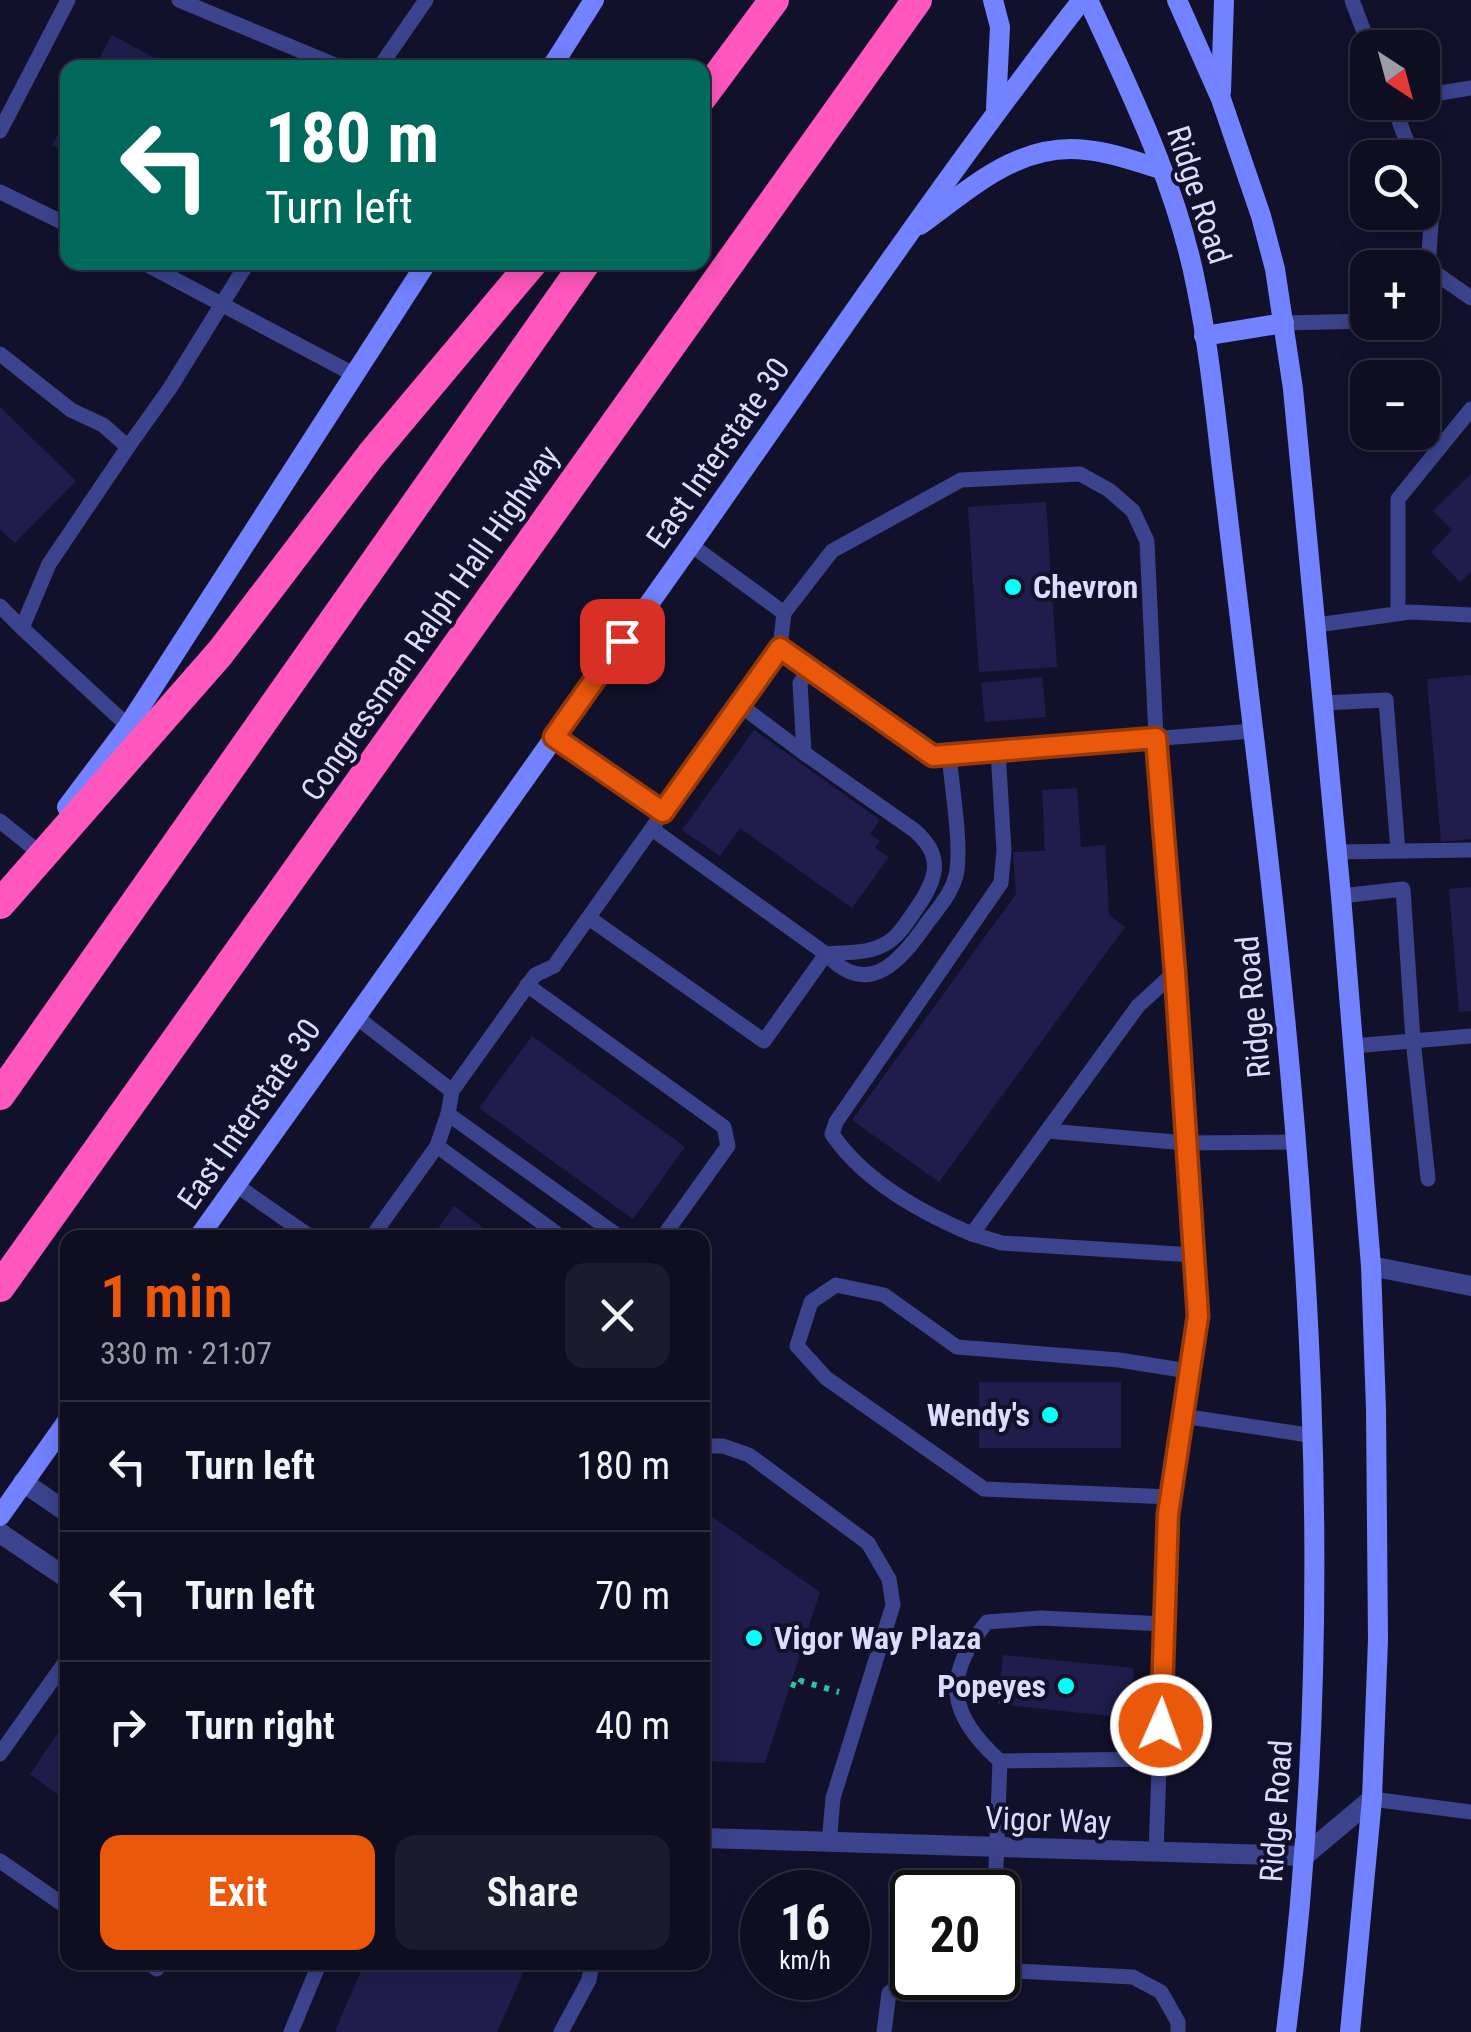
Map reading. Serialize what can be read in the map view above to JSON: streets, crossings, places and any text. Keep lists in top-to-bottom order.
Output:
{
  "streets": {
    "highway": ["Congressman Ralph Hall Highway"],
    "main road": ["Ridge Road", "East Interstate 30"],
    "street": ["Vigor Way"]
  },
  "crossings": [
    ["Ridge Road", "East Interstate 30"],
    ["Ridge Road", "Vigor Way"]
  ],
  "places": [
    "Chevron",
    "Wendy's",
    "Vigor Way Plaza",
    "Popeyes"
  ],
  "north": "bottom right",
  "page": {
    "map_buttons": ["+", "−"],
    "turn": ["180 m", "Turn left"],
    "heading": ["1 min", "330 m · 21:07"],
    "list": [
      {
        "name": "Turn left",
        "value": "180 m"
      },
      {
        "name": "Turn left",
        "value": "70 m"
      },
      {
        "name": "Turn right",
        "value": "40 m"
      }
    ],
    "buttons": ["Exit", "Share"],
    "speed": "16 km/h",
    "limit": "20"
  }
}
